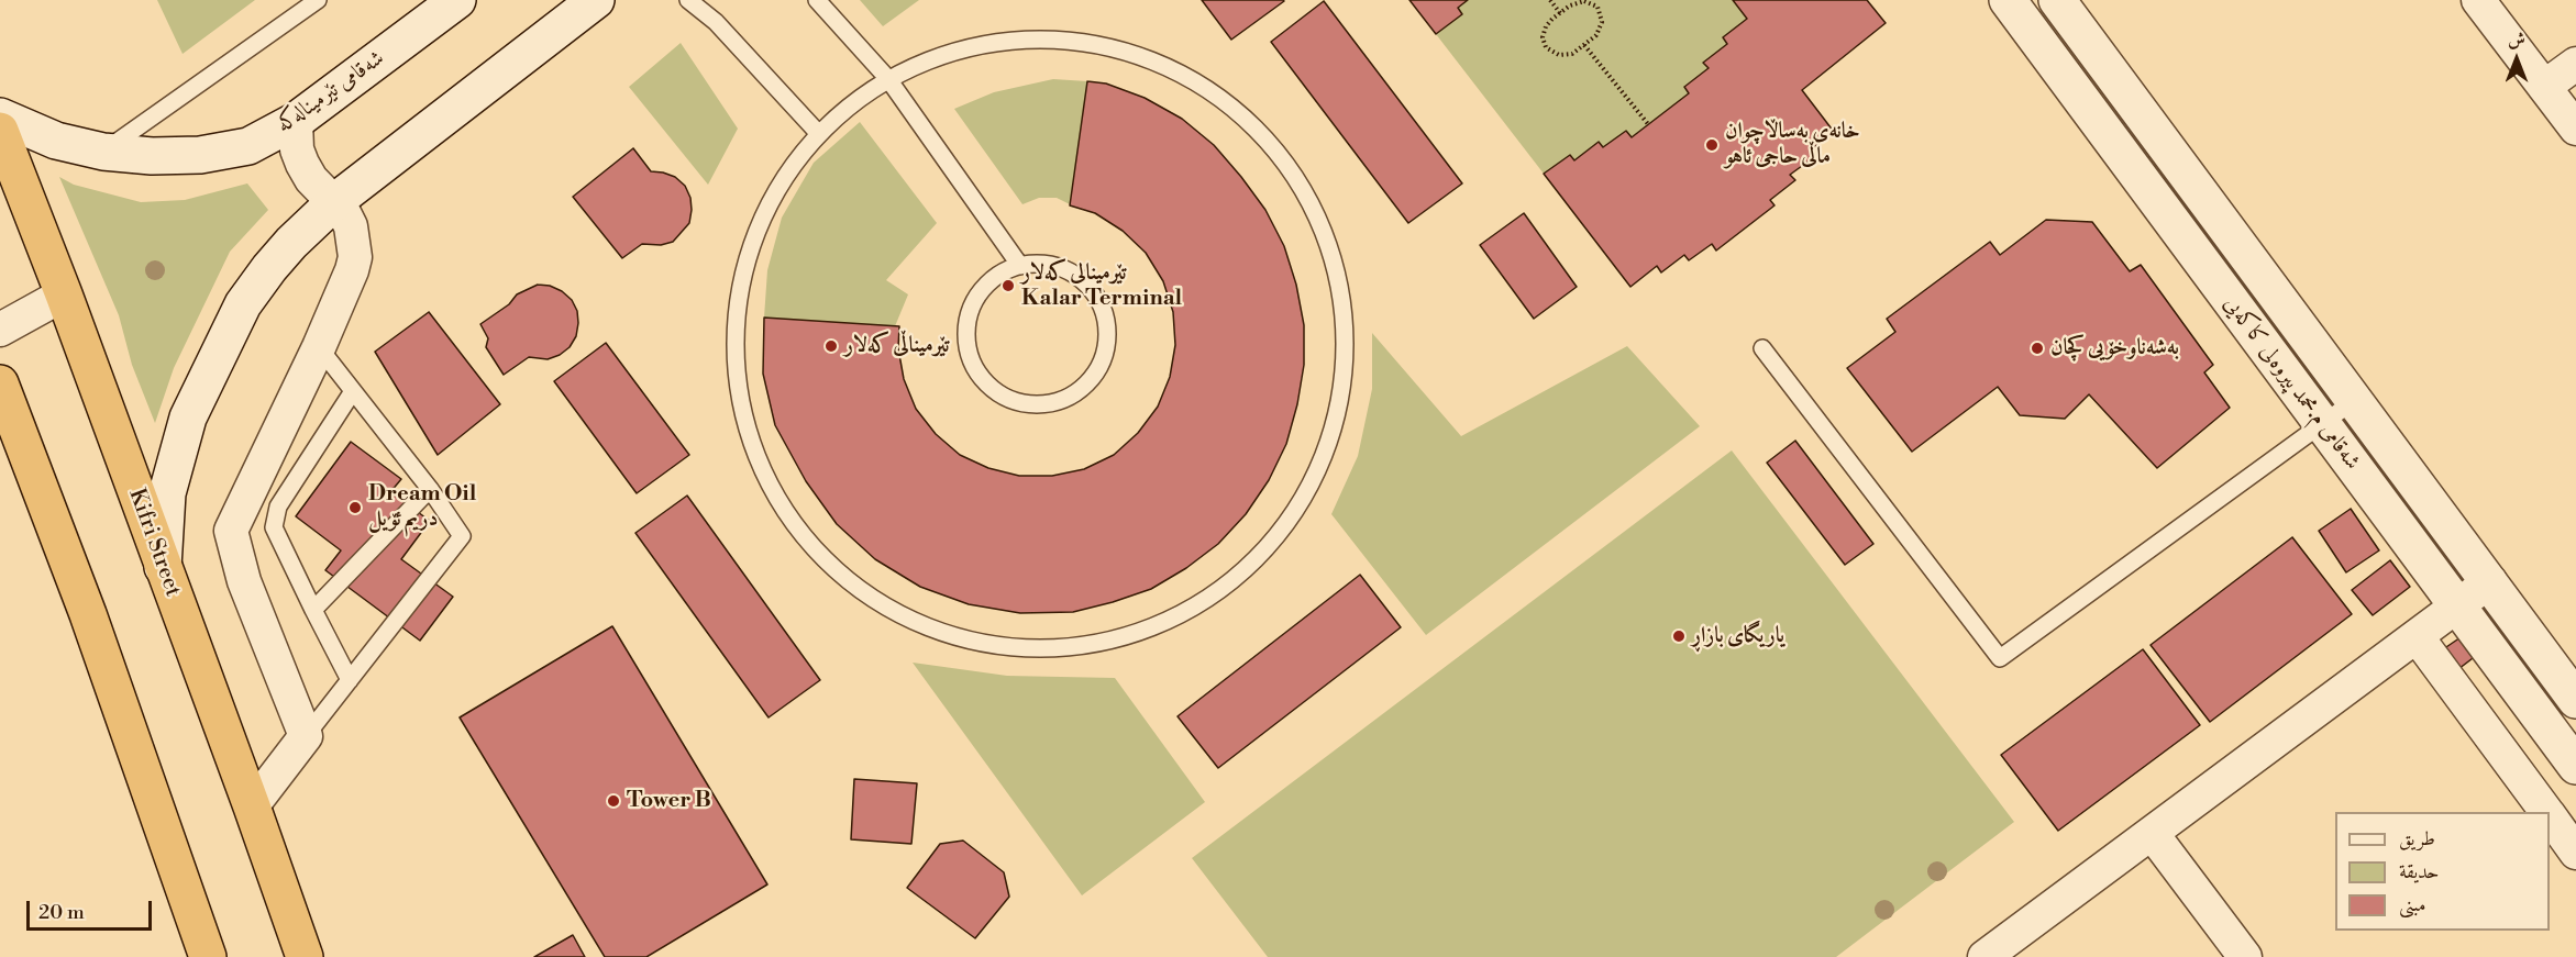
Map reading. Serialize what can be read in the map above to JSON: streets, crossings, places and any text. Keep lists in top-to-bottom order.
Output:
{
  "streets": {
    "highway": ["Kifri Street"],
    "street": ["شەقامی تێرمینالەکە", "شەقامی م.محمد پیروەلی کاکەیی"]
  },
  "places": [
    "خانەی بەساڵاچوان ماڵی حاجی ئاهو",
    "تێرمینالی کەلار Kalar Terminal",
    "تێرمیناڵی کەلار",
    "بەشەناوخۆیی کچان",
    "Dream Oil دریم ئۆیل",
    "یاریگای بازاڕ",
    "Tower B"
  ],
  "legend": ["طريق", "حديقة", "مبنى"],
  "scale_bar": "20 m",
  "north": "top"
}
